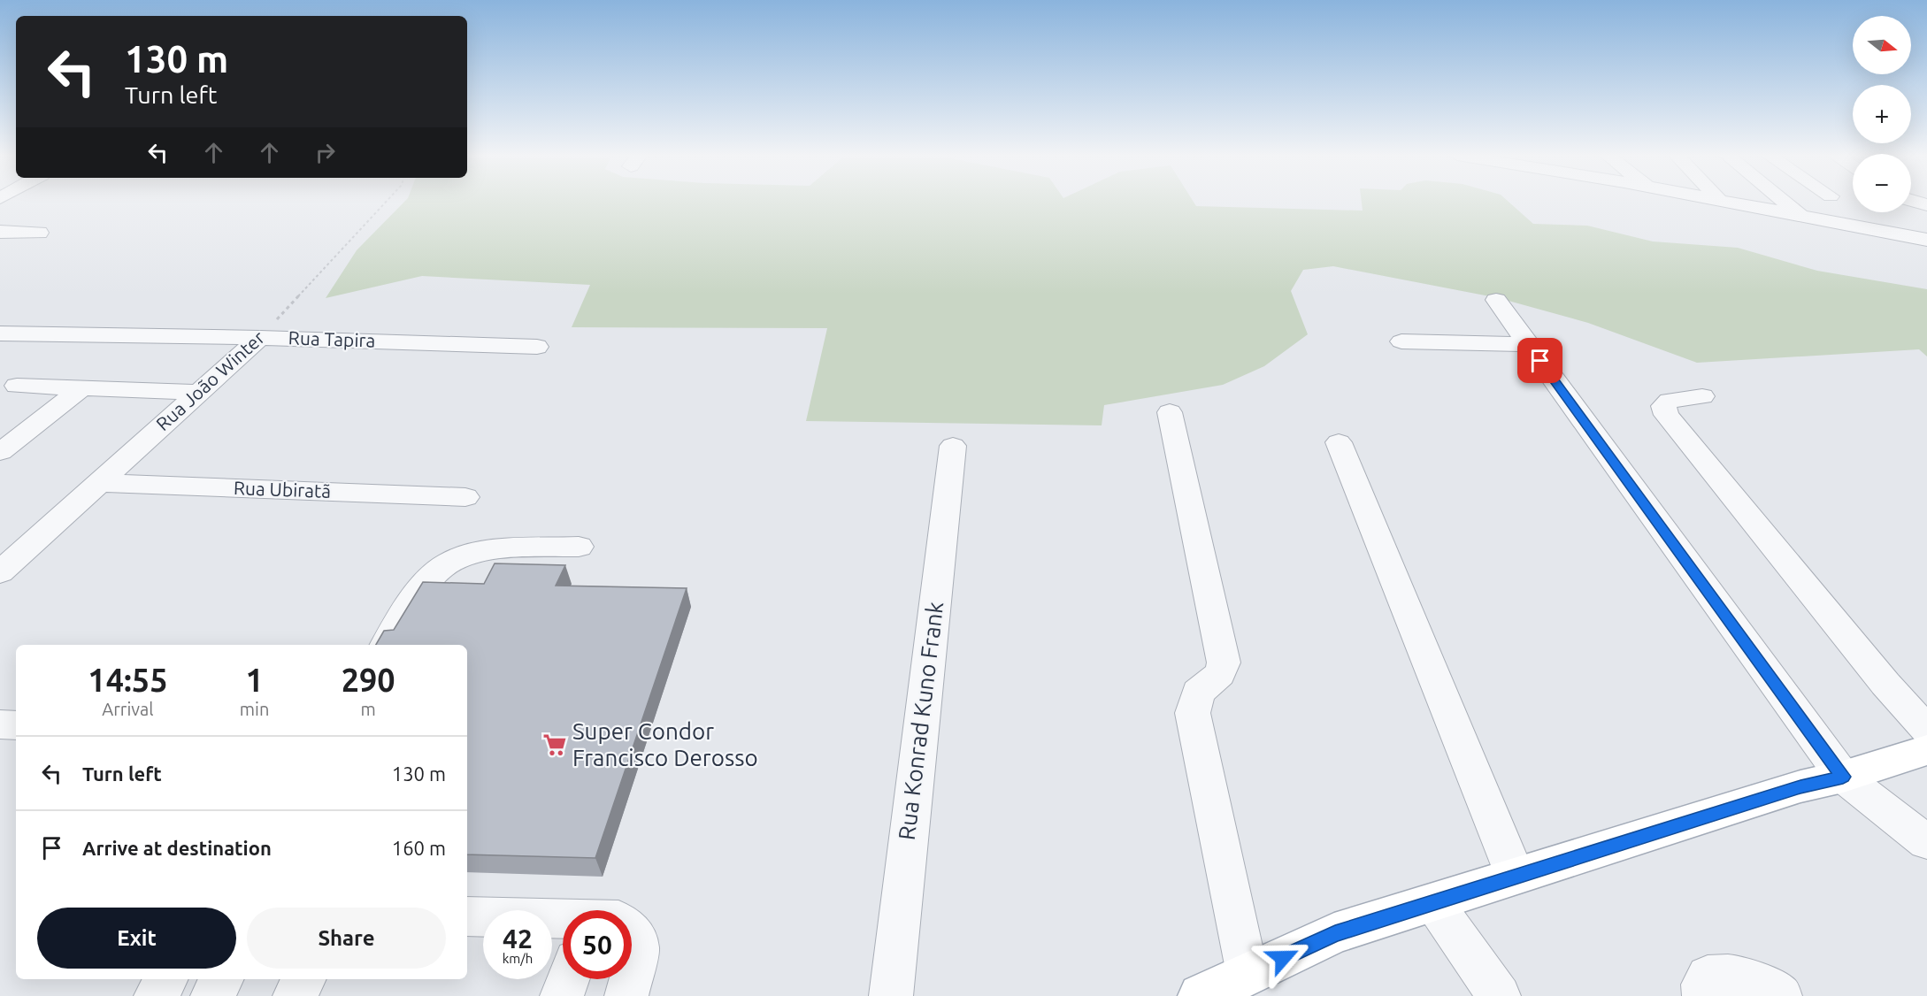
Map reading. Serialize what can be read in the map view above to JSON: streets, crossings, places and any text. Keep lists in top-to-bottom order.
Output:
{
  "streets": {
    "street": [
      "Rua Tapira",
      "Rua João Winter",
      "Rua Ubiratã",
      "Rua Konrad Kuno Frank"
    ]
  },
  "crossings": [
    ["Rua Tapira", "Rua João Winter"],
    ["Rua João Winter", "Rua Ubiratã"]
  ],
  "places": {
    "supermarket": ["Super Condor Francisco Derosso"]
  },
  "north": "right",
  "page": {
    "map_buttons": ["+", "−"],
    "turn": ["130 m", "Turn left"],
    "eta": [
      "14:55",
      "Arrival",
      "1",
      "min",
      "290",
      "m"
    ],
    "list": [
      {
        "name": "Turn left",
        "value": "130 m"
      },
      {
        "name": "Arrive at destination",
        "value": "160 m"
      }
    ],
    "buttons": ["Exit", "Share"],
    "speed": "42 km/h",
    "limit": "50"
  }
}
